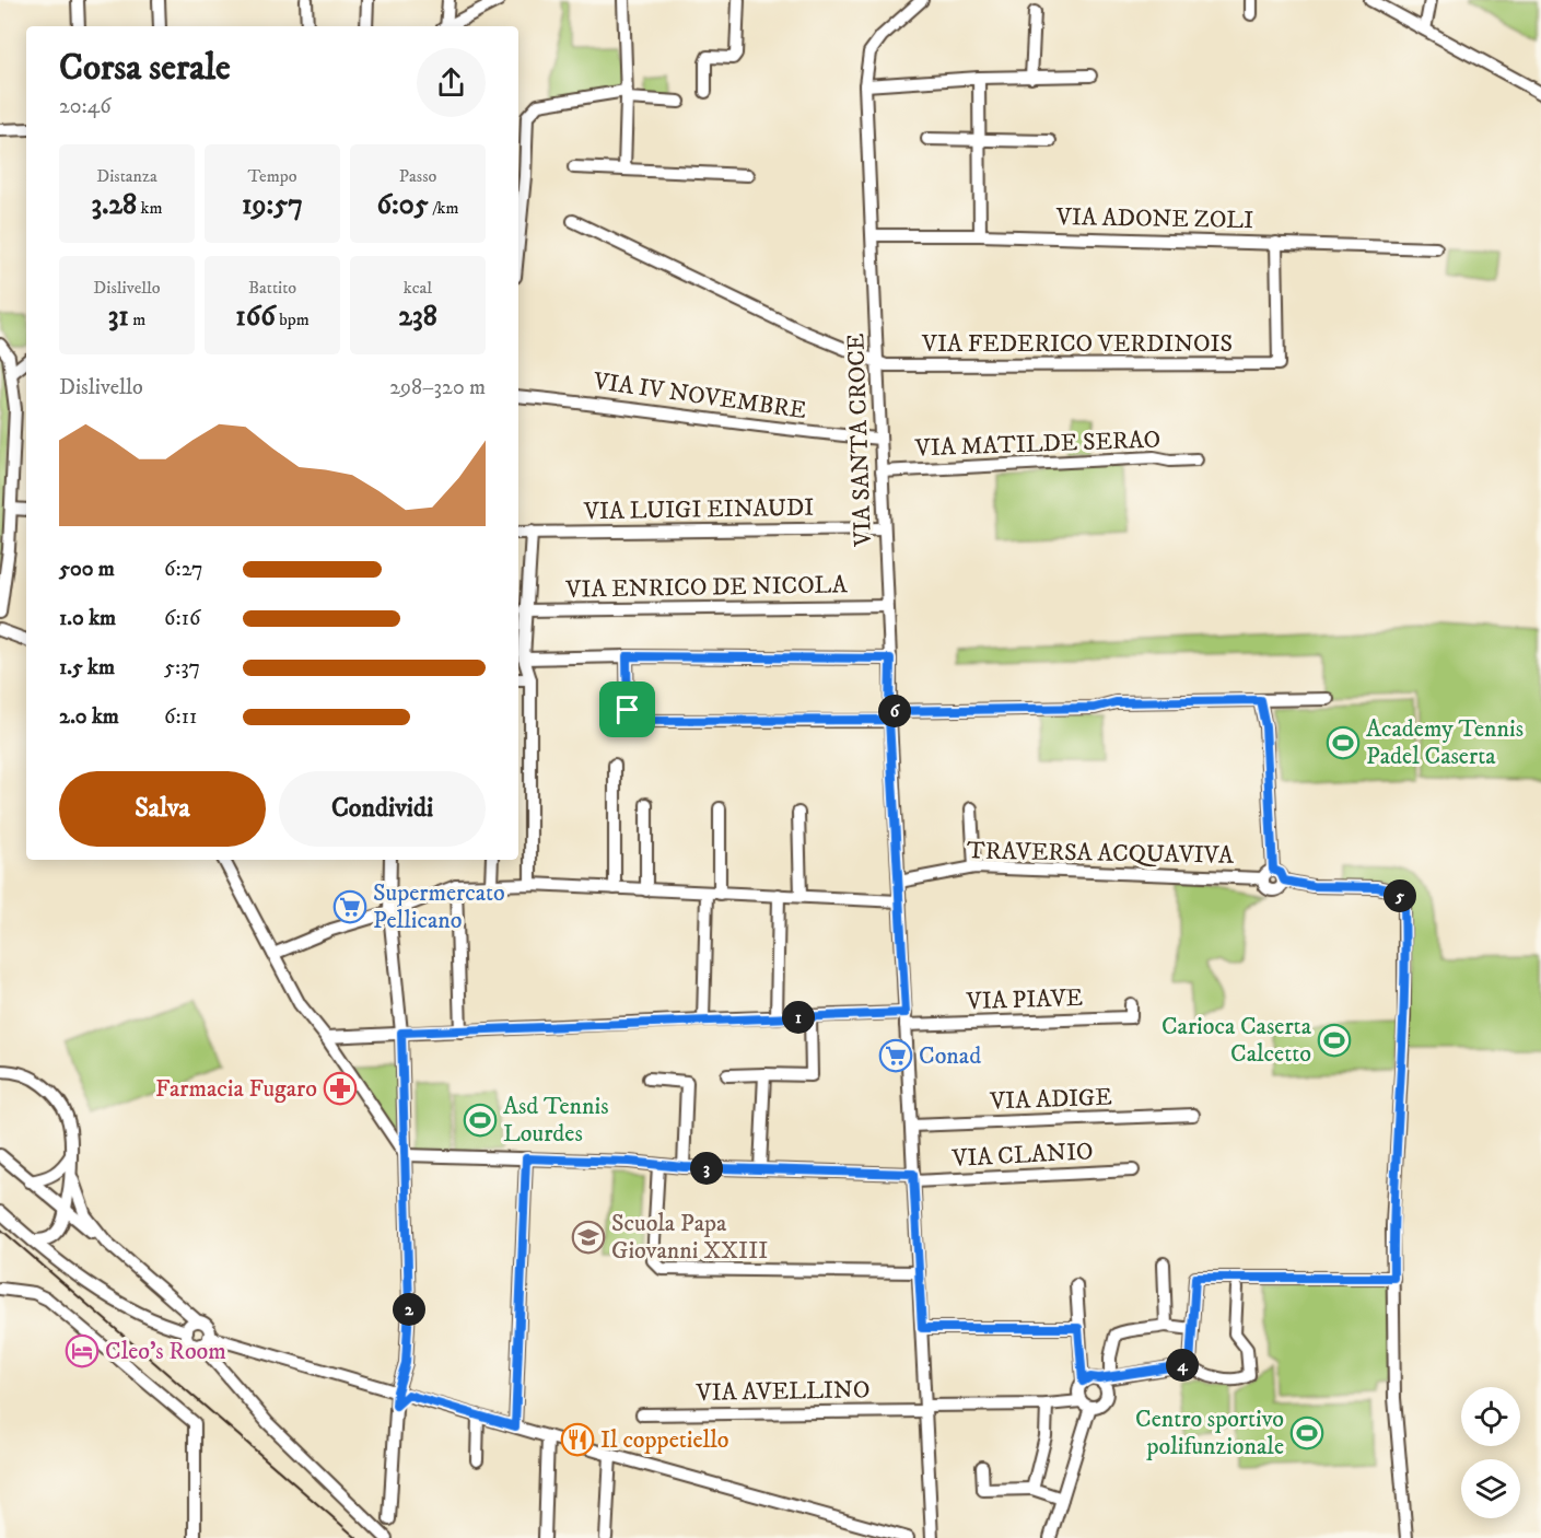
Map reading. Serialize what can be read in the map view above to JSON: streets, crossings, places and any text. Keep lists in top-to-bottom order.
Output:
{
  "streets": {
    "street": [
      "VIA ADONE ZOLI",
      "VIA FEDERICO VERDINOIS",
      "VIA IV NOVEMBRE",
      "VIA SANTA CROCE",
      "VIA MATILDE SERAO",
      "VIA LUIGI EINAUDI",
      "VIA ENRICO DE NICOLA",
      "TRAVERSA ACQUAVIVA",
      "VIA PIAVE",
      "VIA ADIGE",
      "VIA CLANIO",
      "VIA AVELLINO"
    ]
  },
  "crossings": [
    ["VIA ADONE ZOLI", "VIA FEDERICO VERDINOIS"],
    ["VIA ADONE ZOLI", "VIA SANTA CROCE"],
    ["VIA FEDERICO VERDINOIS", "VIA SANTA CROCE"],
    ["VIA IV NOVEMBRE", "VIA SANTA CROCE"],
    ["VIA SANTA CROCE", "VIA MATILDE SERAO"],
    ["VIA SANTA CROCE", "VIA LUIGI EINAUDI"],
    ["VIA SANTA CROCE", "VIA ENRICO DE NICOLA"],
    ["VIA SANTA CROCE", "TRAVERSA ACQUAVIVA"],
    ["VIA SANTA CROCE", "VIA PIAVE"],
    ["VIA SANTA CROCE", "VIA ADIGE"],
    ["VIA SANTA CROCE", "VIA CLANIO"],
    ["VIA SANTA CROCE", "VIA AVELLINO"]
  ],
  "places": {
    "sports": [
      "Academy Tennis Padel Caserta",
      "Carioca Caserta Calcetto",
      "Asd Tennis Lourdes",
      "Centro sportivo polifunzionale"
    ],
    "supermarket": ["Supermercato Pellicano", "Conad"],
    "pharmacy": ["Farmacia Fugaro"],
    "school or university": ["Scuola Papa Giovanni XXIII"],
    "hotel": ["Cleo's Room"],
    "restaurant": ["Il coppetiello"]
  },
  "page": {
    "heading": ["Corsa serale", "20:46"],
    "stats": [
      ["Distanza", "3.28 km"],
      ["Tempo", "19:57"],
      ["Passo", "6:05 /km"],
      ["Dislivello", "31 m"],
      ["Battito", "166 bpm"],
      ["kcal", "238"]
    ],
    "chart": ["Dislivello", "298–320 m"],
    "list": [
      {
        "name": "500 m",
        "note": "6:27"
      },
      {
        "name": "1.0 km",
        "note": "6:16"
      },
      {
        "name": "1.5 km",
        "note": "5:37"
      },
      {
        "name": "2.0 km",
        "note": "6:11"
      }
    ],
    "pins": [
      "6",
      "5",
      "1",
      "3",
      "2",
      "4"
    ],
    "buttons": ["Salva", "Condividi"]
  }
}
